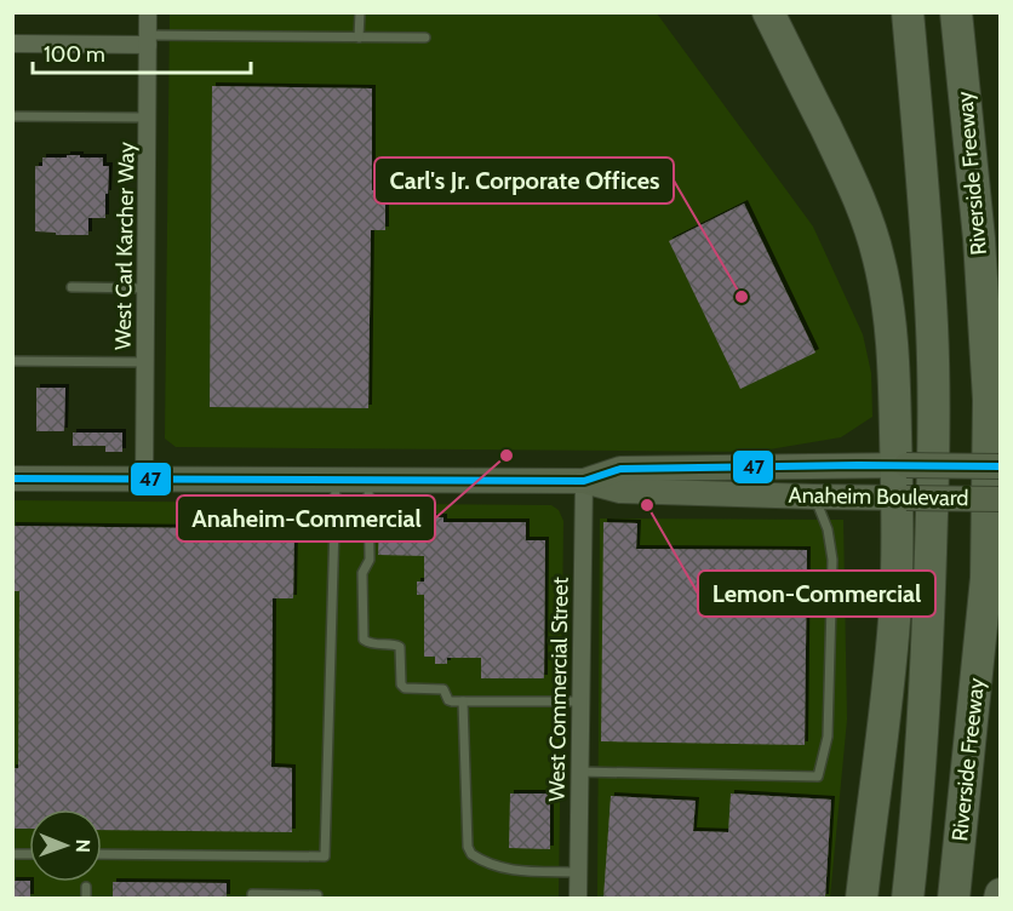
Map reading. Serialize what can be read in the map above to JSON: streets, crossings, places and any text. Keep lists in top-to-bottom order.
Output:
{
  "streets": {
    "highway": ["Riverside Freeway"],
    "street": ["West Carl Karcher Way", "Anaheim Boulevard", "West Commercial Street"]
  },
  "crossings": [
    ["West Carl Karcher Way", "Anaheim Boulevard"],
    ["Anaheim Boulevard", "West Commercial Street"]
  ],
  "places": ["Carl's Jr. Corporate Offices", "Anaheim-Commercial", "Lemon-Commercial"],
  "lines": ["transit line 47"],
  "scale_bar": "100 m",
  "north": "right"
}
